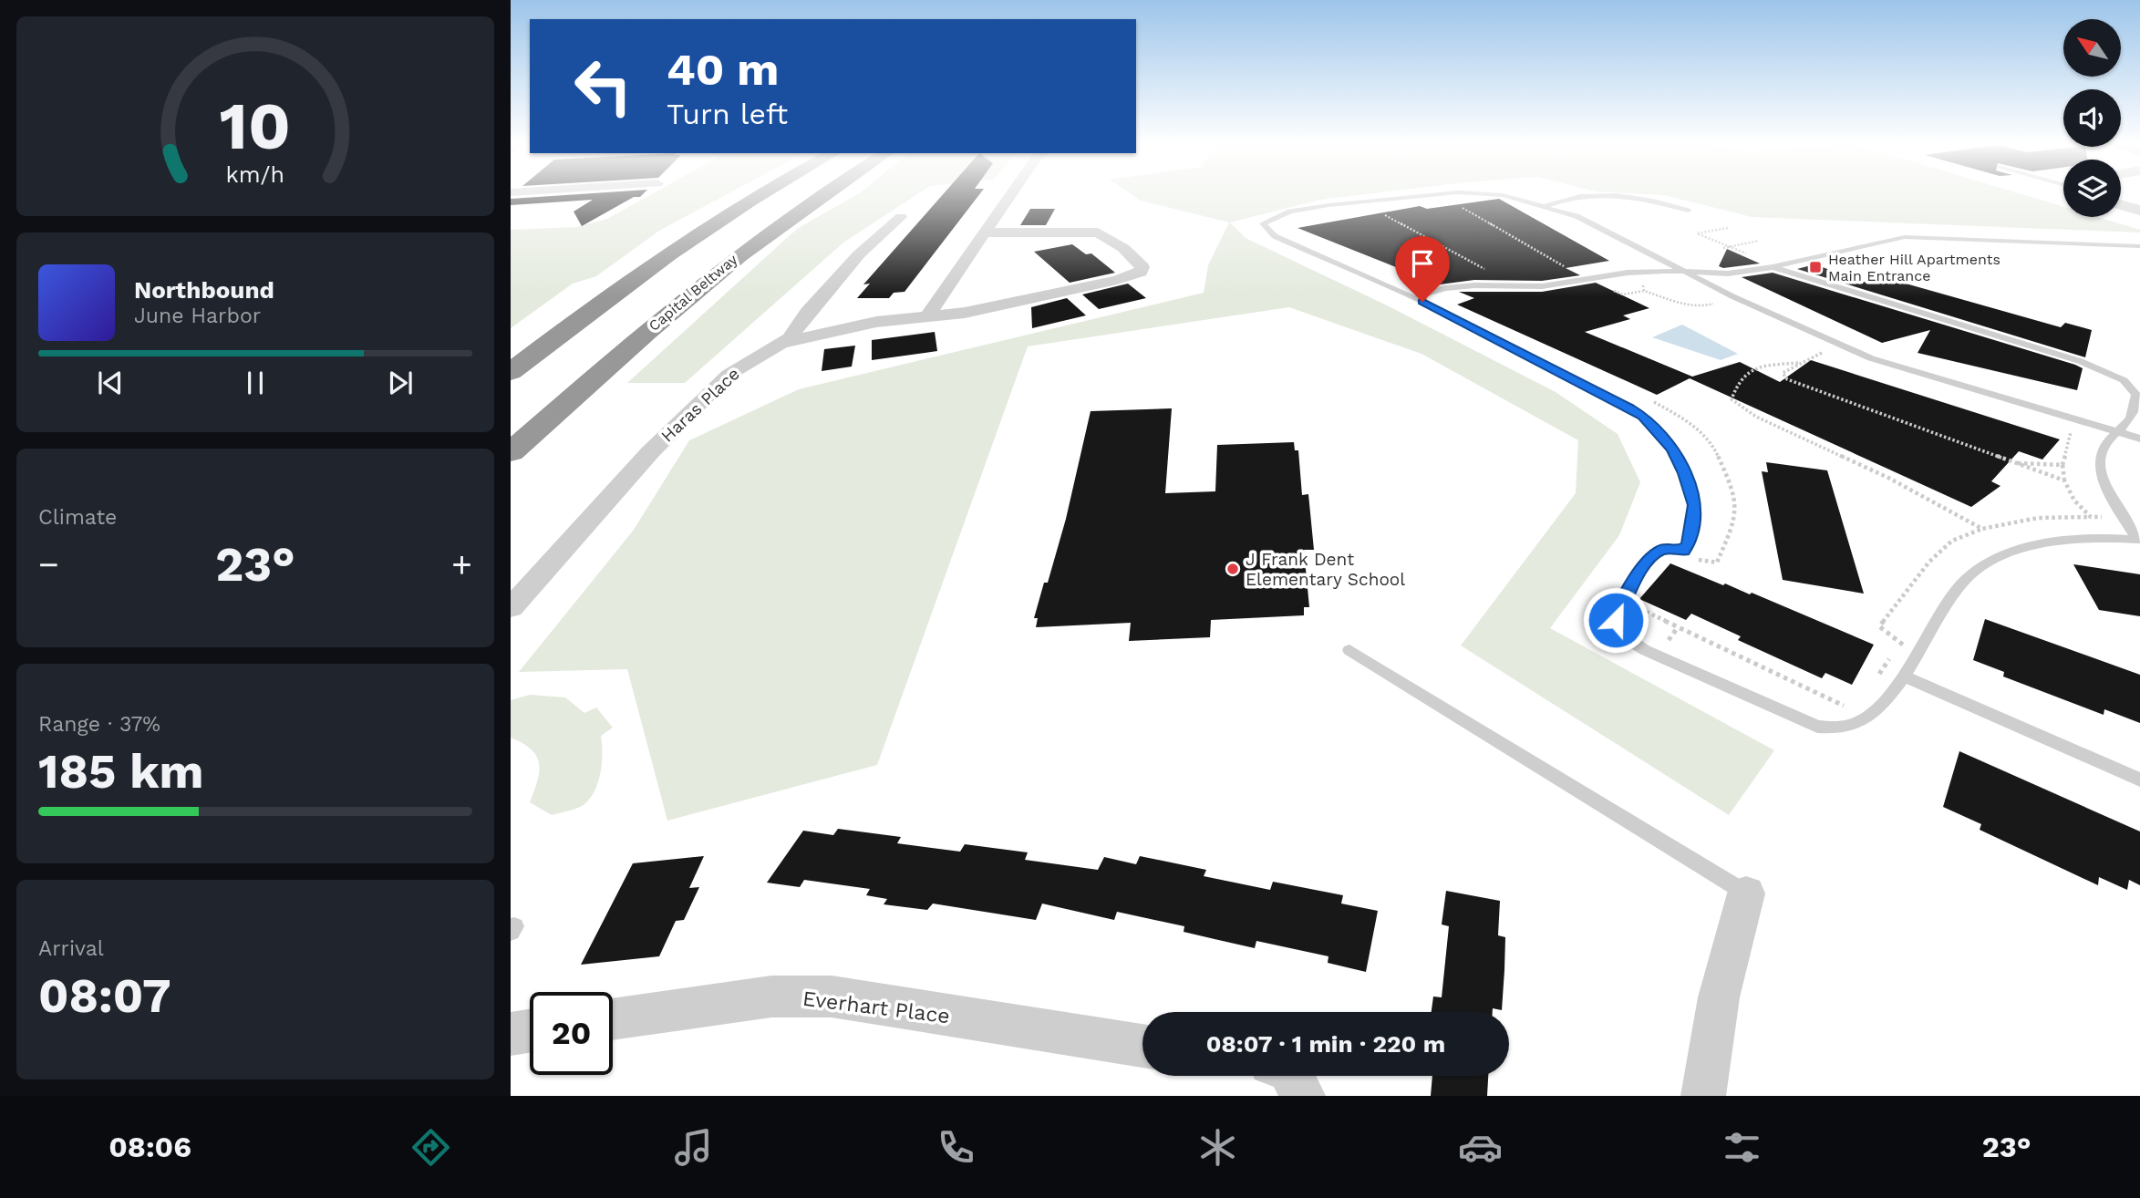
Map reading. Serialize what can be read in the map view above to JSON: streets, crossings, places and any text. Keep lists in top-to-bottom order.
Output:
{
  "streets": {
    "highway": ["Capital Beltway"],
    "street": ["Haras Place", "Everhart Place"]
  },
  "places": {
    "transit": ["Heather Hill Apartments Main Entrance"],
    "other": ["J Frank Dent Elementary School"]
  },
  "north": "top left",
  "page": {
    "turn": ["40 m", "Turn left"],
    "song": ["Northbound", "June Harbor"],
    "tile": [
      "Climate",
      ["Range · 37%", "185 km"],
      ["Arrival", "08:07"]
    ],
    "heat": ["−", "23°", "+"],
    "limit": "20",
    "trip": "08:07 · 1 min · 220 m",
    "tabs": ["08:06", "23°"],
    "gauge": ["10", "km/h"]
  }
}
